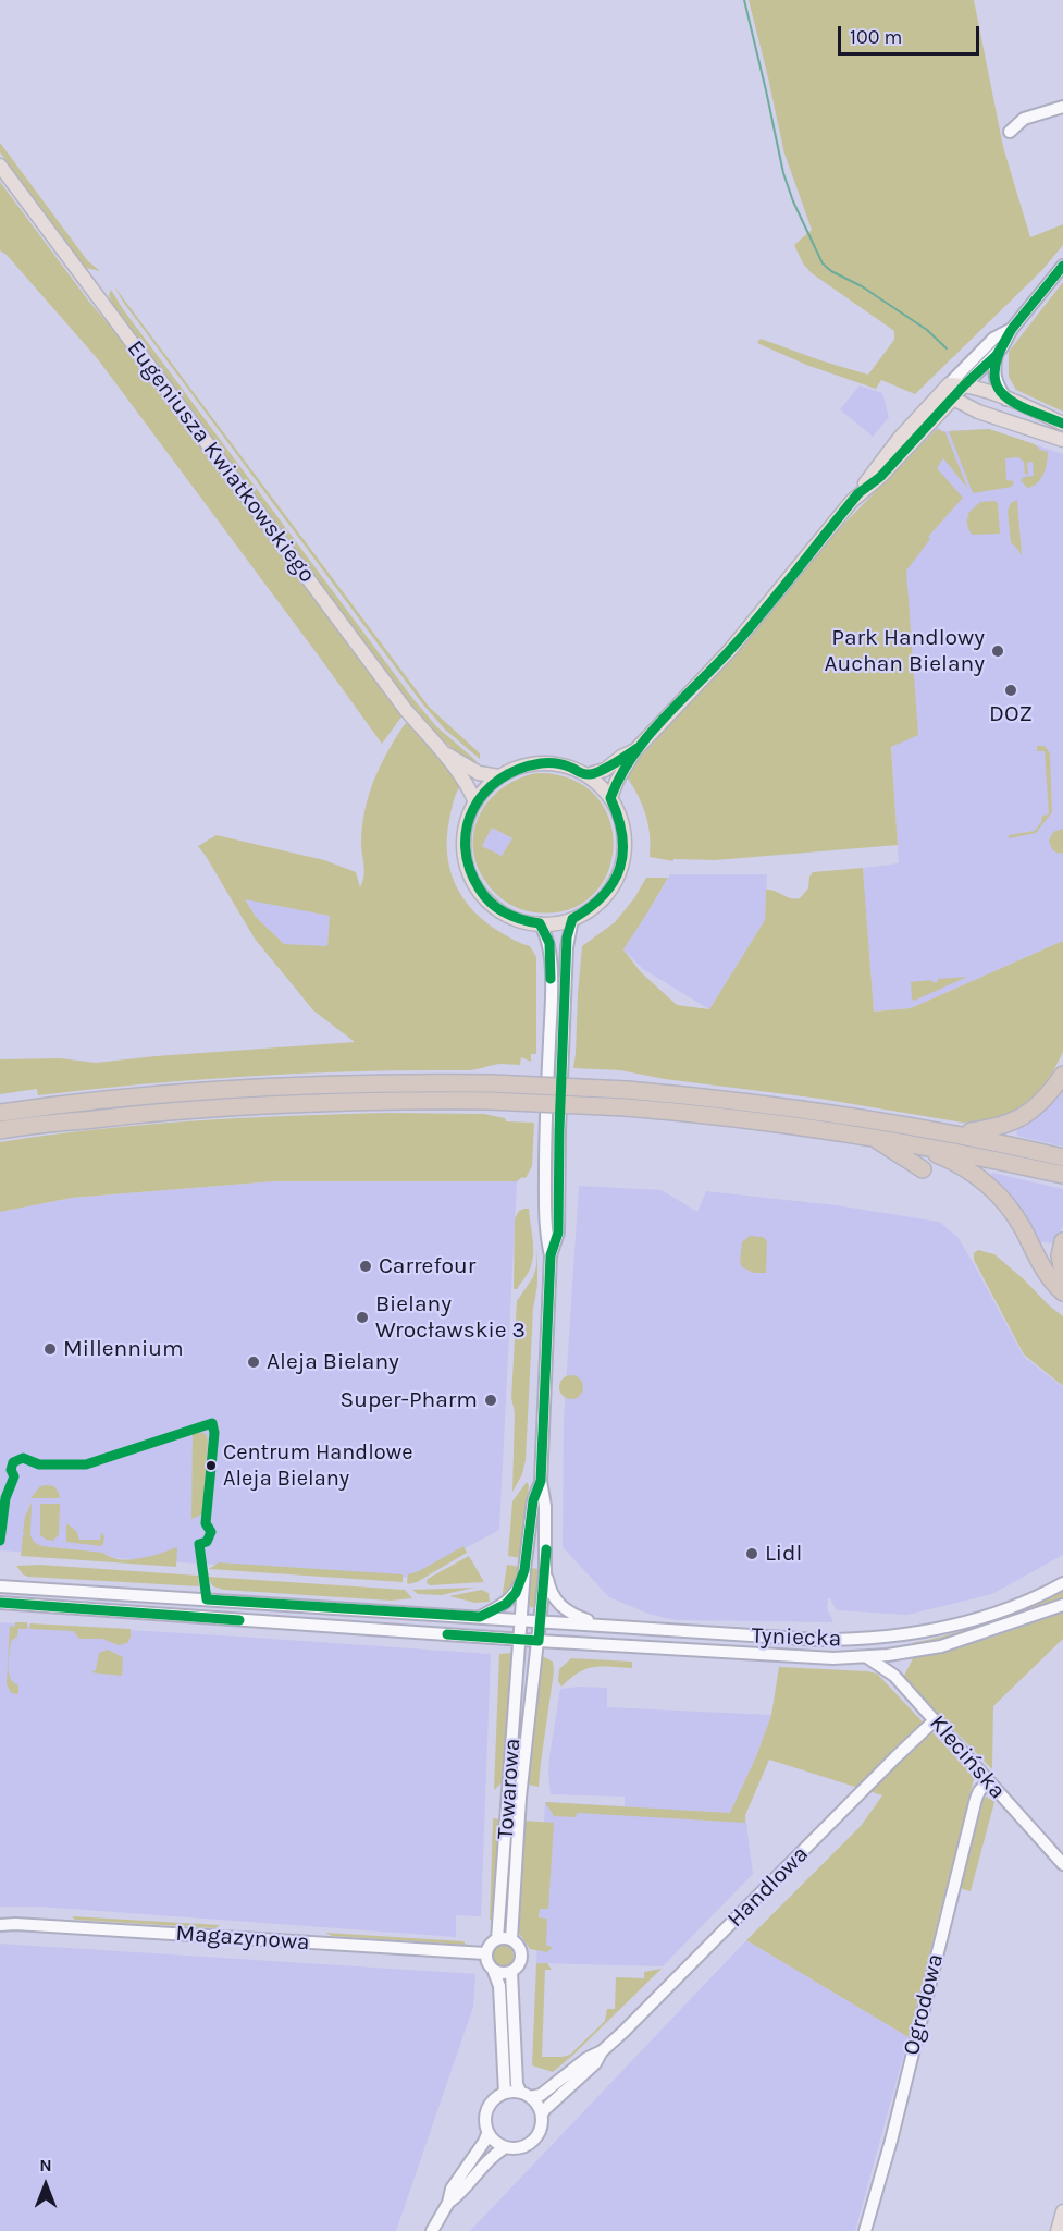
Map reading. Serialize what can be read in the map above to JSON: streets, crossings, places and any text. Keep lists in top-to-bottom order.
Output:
{
  "streets": {
    "main road": ["Eugeniusza Kwiatkowskiego"],
    "street": [
      "Tyniecka",
      "Klecińska",
      "Towarowa",
      "Handlowa",
      "Magazynowa",
      "Ogrodowa"
    ]
  },
  "crossings": [
    ["Tyniecka", "Klecińska"],
    ["Tyniecka", "Towarowa"],
    ["Klecińska", "Handlowa"],
    ["Klecińska", "Ogrodowa"],
    ["Towarowa", "Magazynowa"]
  ],
  "places": [
    "Park Handlowy Auchan Bielany",
    "DOZ",
    "Carrefour",
    "Bielany Wrocławskie 3",
    "Millennium",
    "Aleja Bielany",
    "Super-Pharm",
    "Centrum Handlowe Aleja Bielany",
    "Lidl"
  ],
  "scale_bar": "100 m",
  "north": "top"
}
